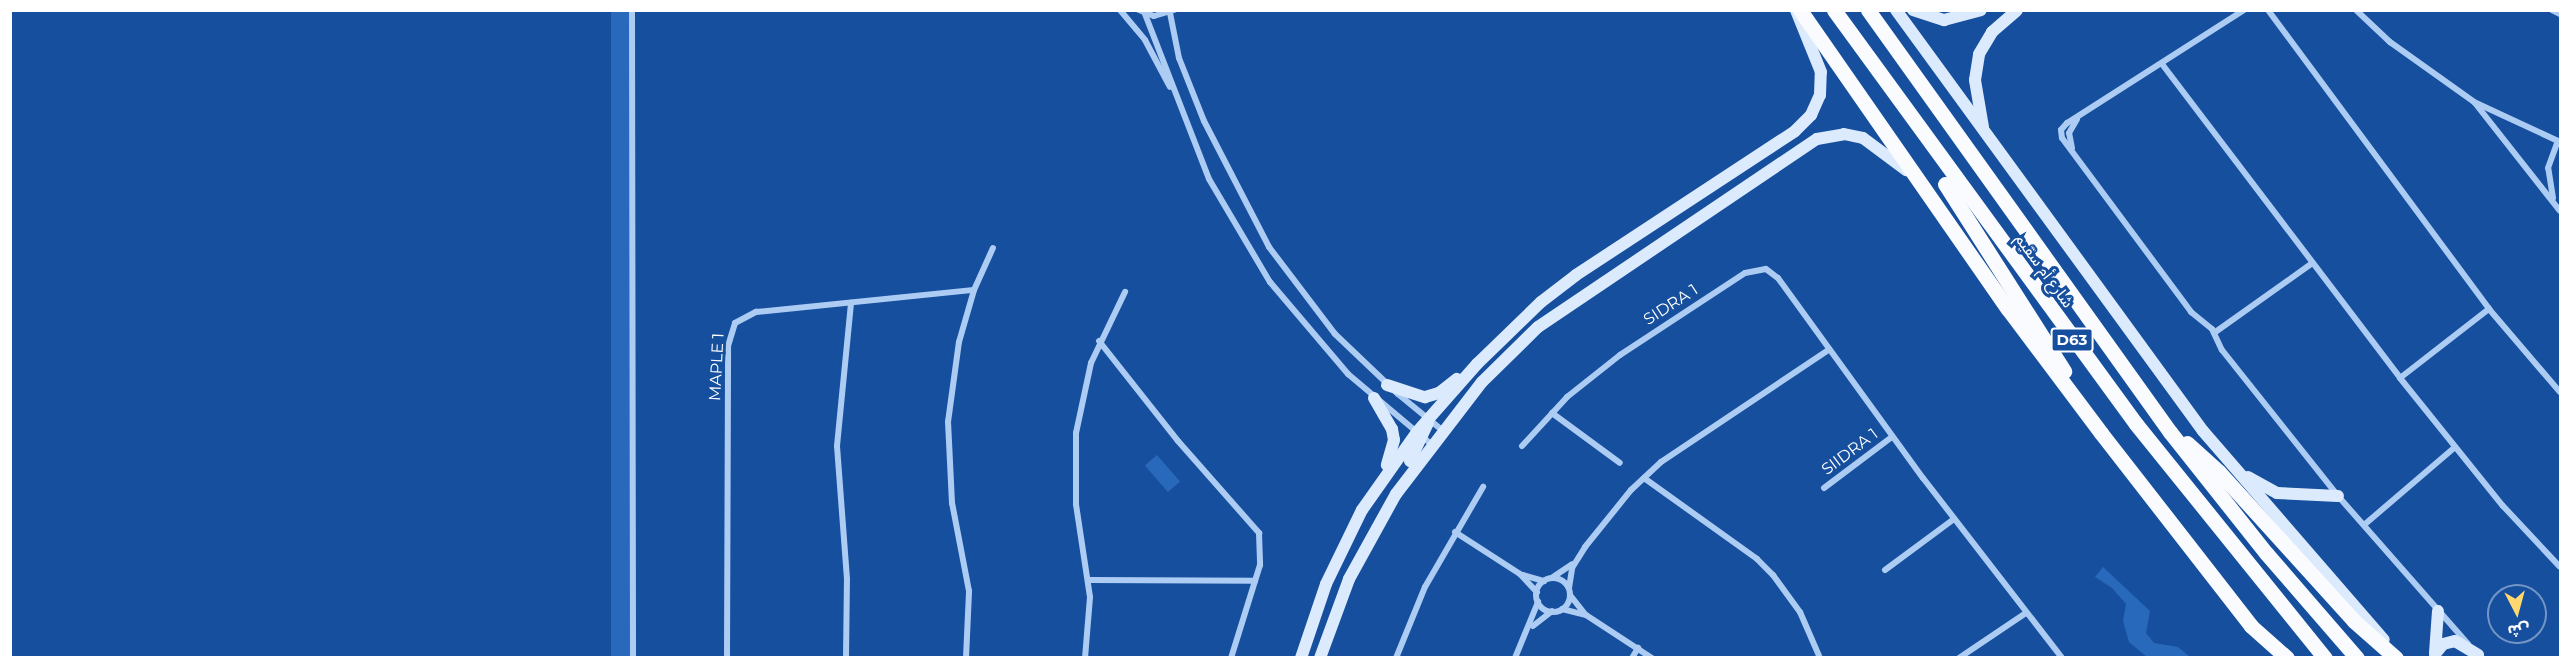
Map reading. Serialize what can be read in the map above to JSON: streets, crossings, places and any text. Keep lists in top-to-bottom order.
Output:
{
  "streets": {
    "main road": ["شارع أم سقيم", "D63"],
    "street": ["SIDRA 1", "MAPLE 1", "SIIDRA 1"]
  },
  "crossings": [
    ["SIDRA 1", "SIIDRA 1"]
  ],
  "north": "bottom"
}
